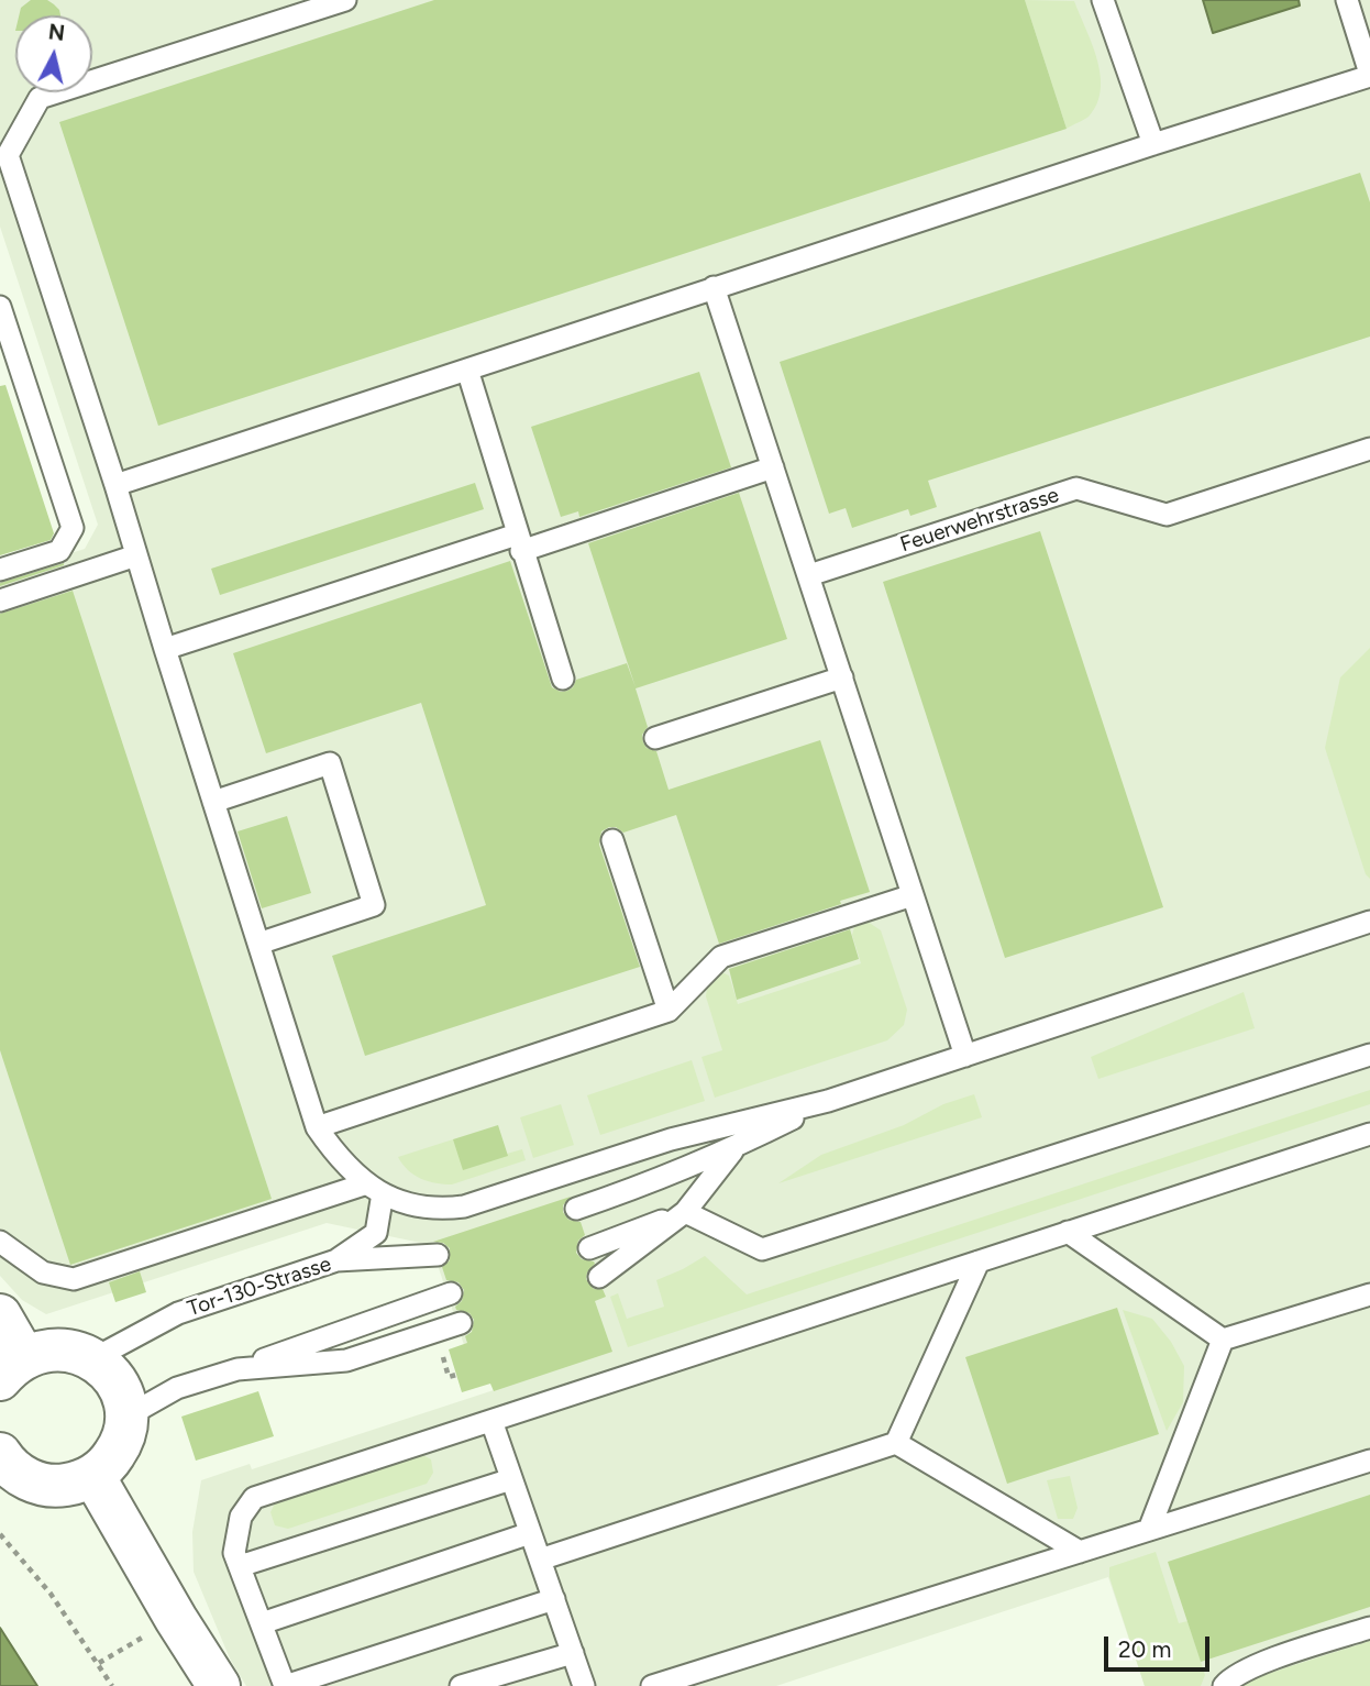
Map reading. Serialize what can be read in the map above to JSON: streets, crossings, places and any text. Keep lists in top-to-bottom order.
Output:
{
  "streets": {
    "lane": ["Feuerwehrstrasse", "Tor-130-Strasse"]
  },
  "scale_bar": "20 m",
  "north": "top"
}
